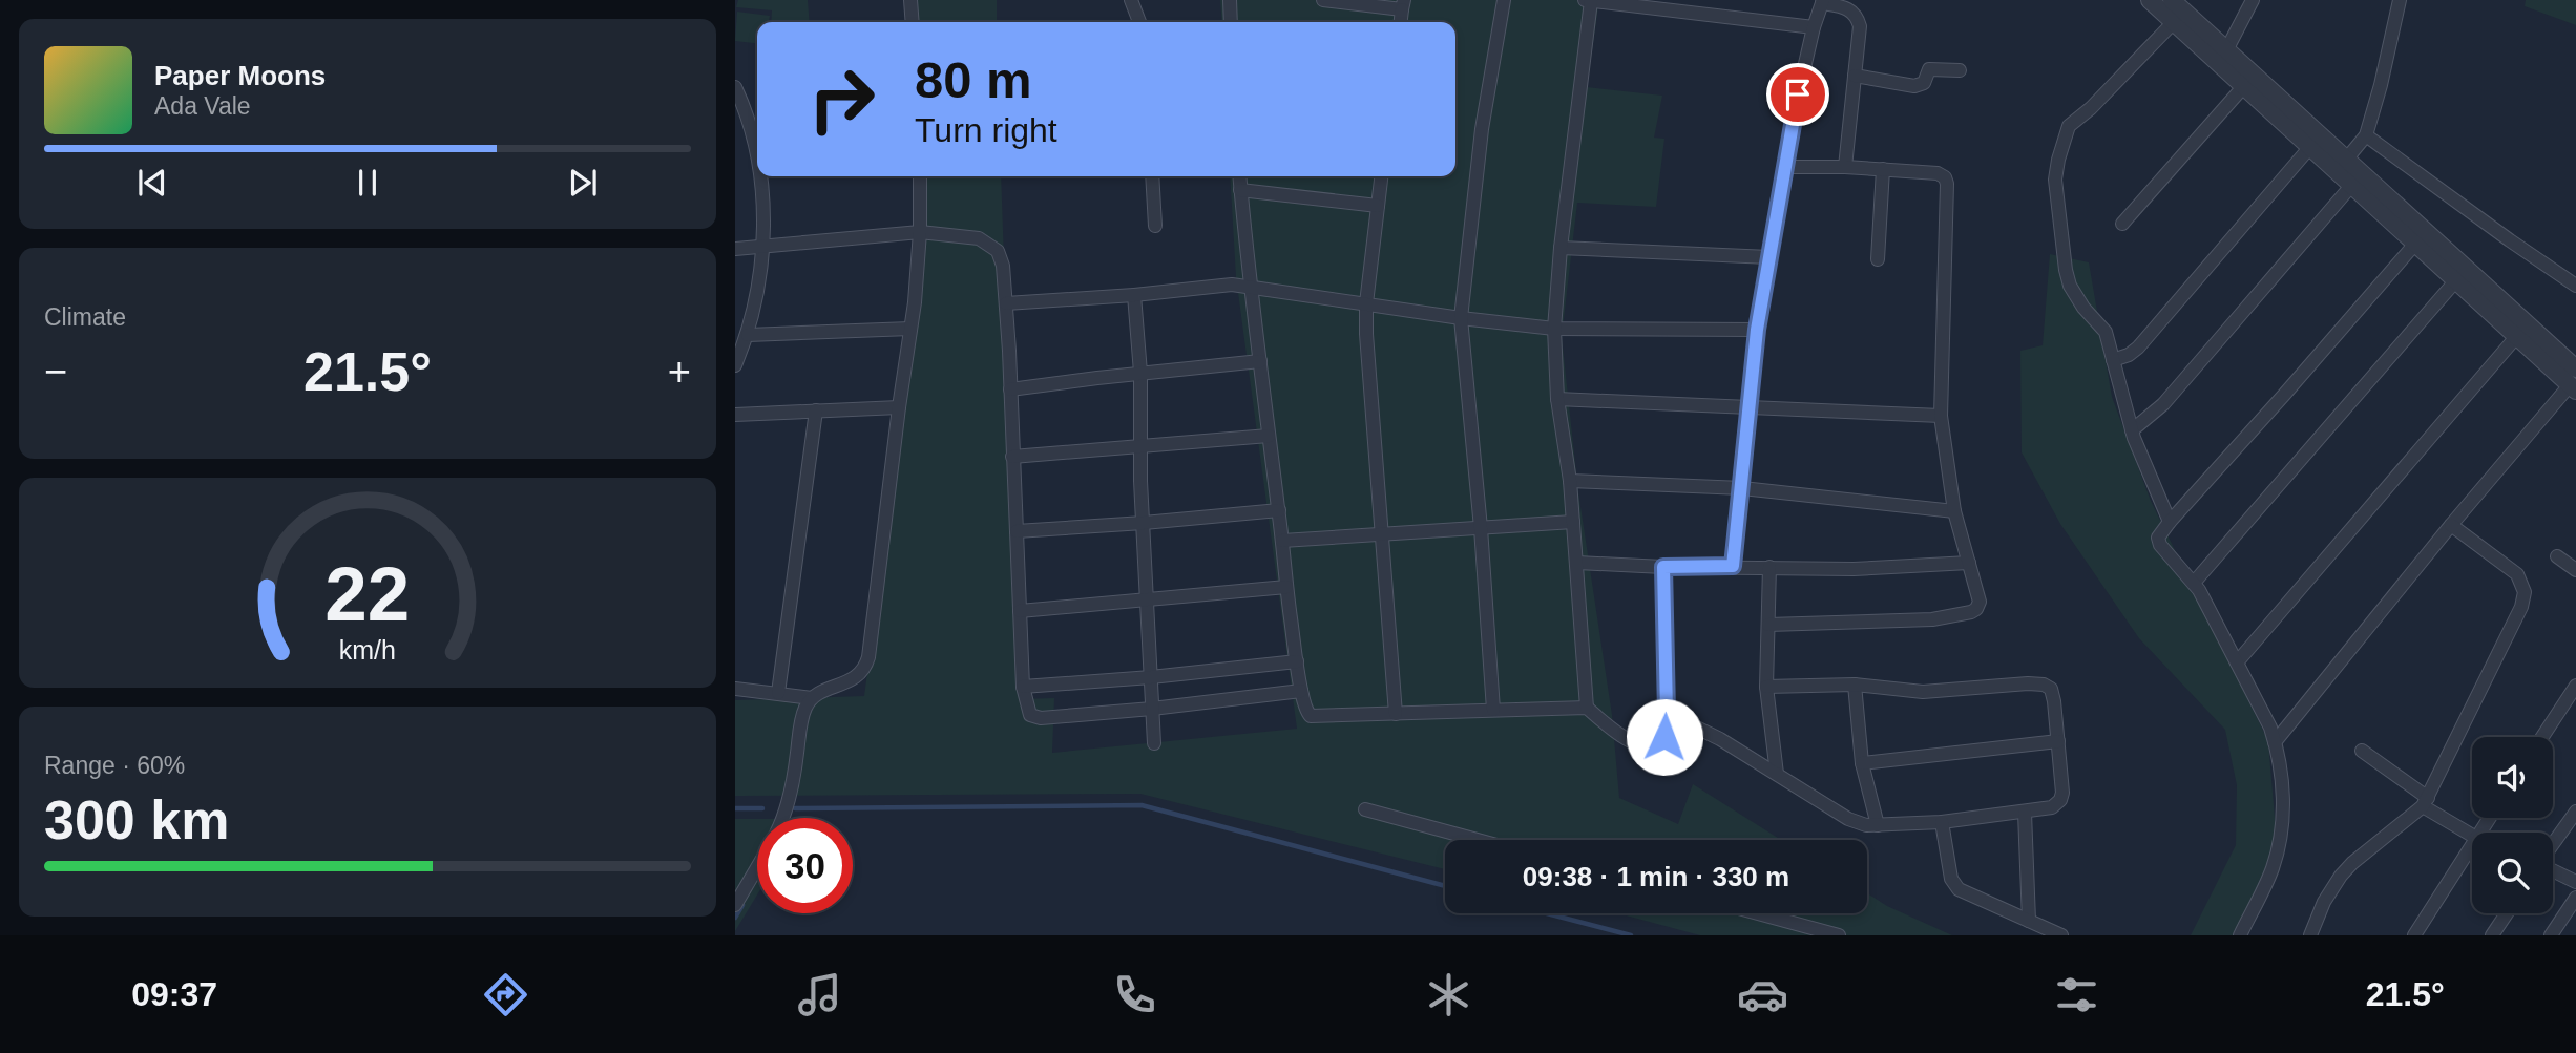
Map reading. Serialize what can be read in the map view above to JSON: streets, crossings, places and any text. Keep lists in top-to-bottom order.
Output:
{
  "page": {
    "turn": ["80 m", "Turn right"],
    "song": ["Paper Moons", "Ada Vale"],
    "tile": [
      "Climate",
      ["Range · 60%", "300 km"]
    ],
    "heat": ["−", "21.5°", "+"],
    "limit": "30",
    "trip": "09:38 · 1 min · 330 m",
    "tabs": ["09:37", "21.5°"],
    "gauge": ["22", "km/h"]
  }
}
